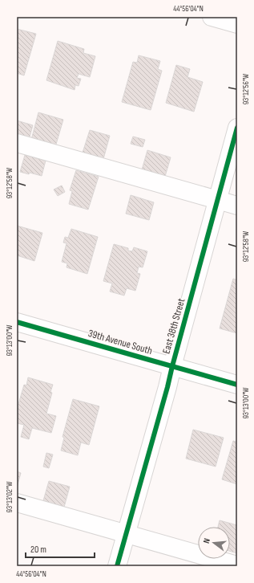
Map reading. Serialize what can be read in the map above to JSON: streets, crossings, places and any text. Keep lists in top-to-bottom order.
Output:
{
  "streets": {
    "street": ["East 38th Street", "39th Avenue South"]
  },
  "crossings": [
    ["East 38th Street", "39th Avenue South"]
  ],
  "scale_bar": "20 m",
  "north": "left",
  "coordinates": [
    "44°56'04\"N",
    "93°12'56\"W",
    "93°12'58\"W",
    "93°13'00\"W",
    "93°13'02\"W"
  ]
}
